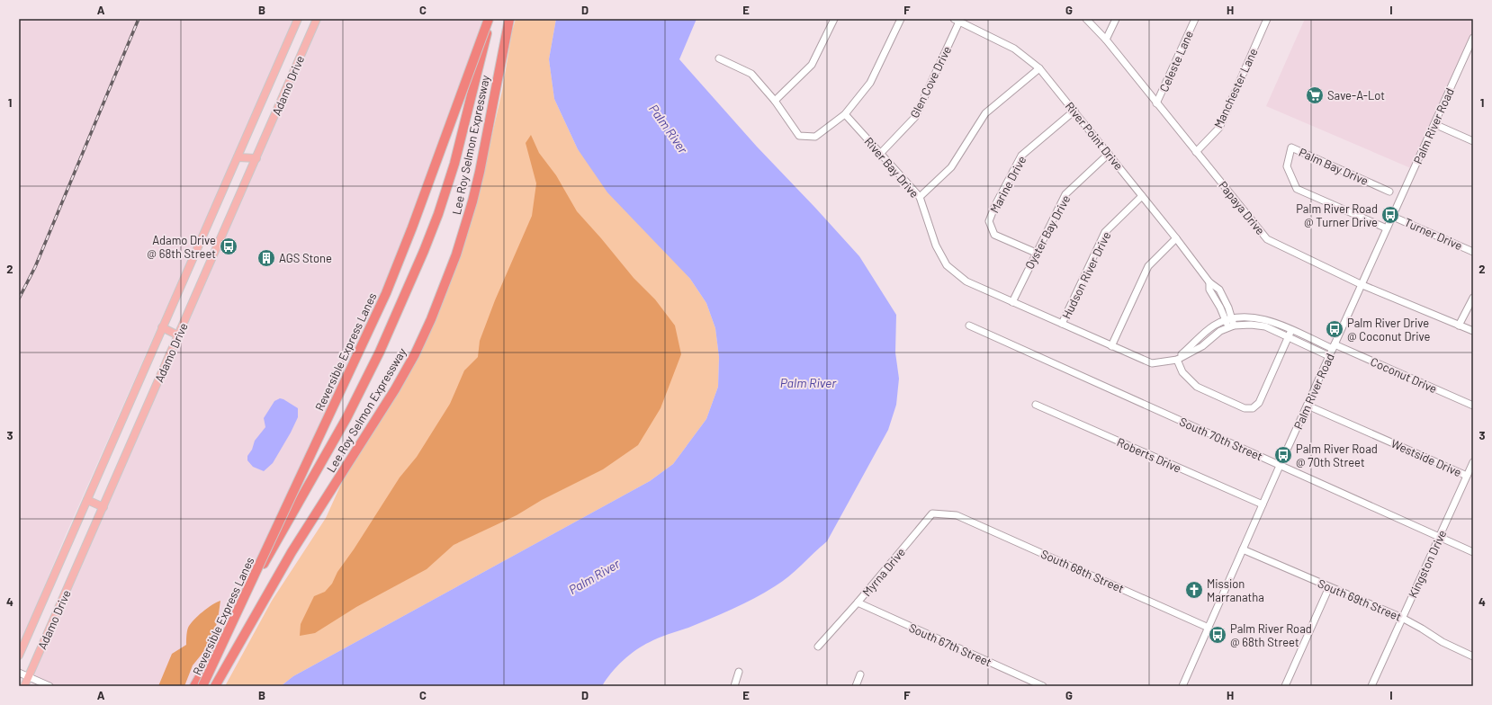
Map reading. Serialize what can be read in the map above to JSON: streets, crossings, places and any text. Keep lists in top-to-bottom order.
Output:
{
  "streets": {
    "highway": ["Lee Roy Selmon Expressway", "Reversible Express Lanes"],
    "main road": ["Adamo Drive"],
    "street": [
      "Celeste Lane",
      "Glen Cove Drive",
      "Manchester Lane",
      "Palm River Road",
      "River Point Drive",
      "Palm Bay Drive",
      "River Bay Drive",
      "Marine Drive",
      "Papaya Drive",
      "Oyster Bay Drive",
      "Turner Drive",
      "Hudson River Drive",
      "Coconut Drive",
      "South 70th Street",
      "Roberts Drive",
      "Westside Drive",
      "Kingston Drive",
      "South 68th Street",
      "Myrna Drive",
      "South 69th Street",
      "South 67th Street"
    ]
  },
  "crossings": [
    ["Celeste Lane", "Papaya Drive"],
    ["Glen Cove Drive", "River Point Drive"],
    ["Glen Cove Drive", "River Bay Drive"],
    ["Manchester Lane", "Papaya Drive"],
    ["Palm River Road", "Palm Bay Drive"],
    ["Palm River Road", "River Bay Drive"],
    ["Palm River Road", "Papaya Drive"],
    ["Palm River Road", "Turner Drive"],
    ["Palm River Road", "Coconut Drive"],
    ["Palm River Road", "South 70th Street"],
    ["Palm River Road", "Roberts Drive"],
    ["Palm River Road", "Westside Drive"],
    ["Palm River Road", "South 68th Street"],
    ["Palm River Road", "South 69th Street"],
    ["River Point Drive", "River Bay Drive"],
    ["River Point Drive", "Marine Drive"],
    ["River Point Drive", "Oyster Bay Drive"],
    ["River Point Drive", "Hudson River Drive"],
    ["Lee Roy Selmon Expressway", "Reversible Express Lanes"],
    ["River Bay Drive", "Oyster Bay Drive"],
    ["River Bay Drive", "Hudson River Drive"],
    ["Marine Drive", "Oyster Bay Drive"],
    ["South 70th Street", "Kingston Drive"],
    ["Westside Drive", "Kingston Drive"],
    ["Kingston Drive", "South 69th Street"],
    ["South 68th Street", "Myrna Drive"],
    ["Myrna Drive", "South 67th Street"]
  ],
  "water": ["Palm River"],
  "places": {
    "supermarket": ["Save-A-Lot"],
    "bus stop": [
      "Palm River Road @ Turner Drive",
      "Adamo Drive @ 68th Street",
      "Palm River Drive @ Coconut Drive",
      "Palm River Road @ 70th Street",
      "Palm River Road @ 68th Street"
    ],
    "building": ["AGS Stone"],
    "church": ["Mission Marranatha"]
  },
  "grid": {
    "columns": [
      "A",
      "B",
      "C",
      "D",
      "E",
      "F",
      "G",
      "H",
      "I"
    ],
    "rows": [
      "1",
      "2",
      "3",
      "4"
    ]
  }
}
